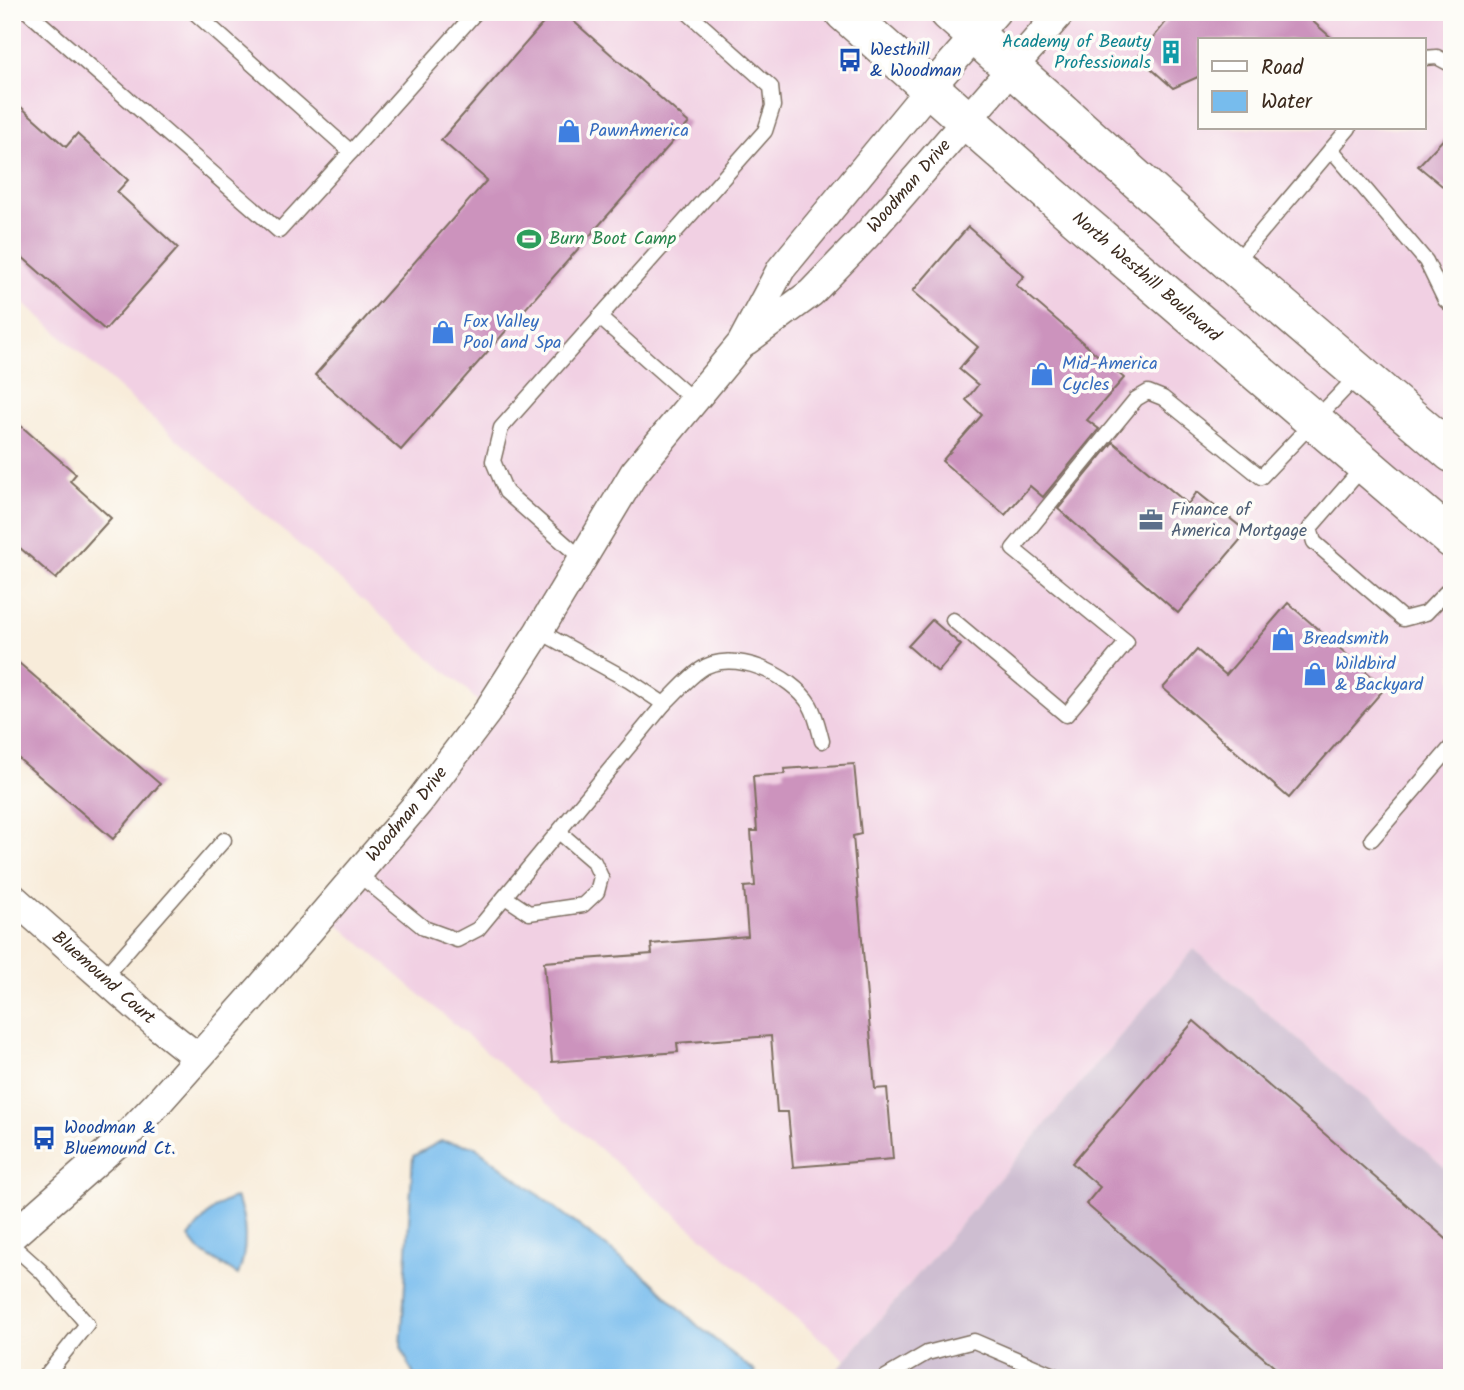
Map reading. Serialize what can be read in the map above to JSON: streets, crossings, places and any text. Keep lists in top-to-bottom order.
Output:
{
  "streets": {
    "street": ["Woodman Drive", "North Westhill Boulevard", "Bluemound Court"]
  },
  "crossings": [
    ["Woodman Drive", "North Westhill Boulevard"],
    ["Woodman Drive", "Bluemound Court"]
  ],
  "places": {
    "building": ["Academy of Beauty Professionals"],
    "bus stop": ["Westhill & Woodman", "Woodman & Bluemound Ct."],
    "shop": [
      "PawnAmerica",
      "Fox Valley Pool and Spa",
      "Mid-America Cycles",
      "Breadsmith",
      "Wildbird & Backyard"
    ],
    "sports": ["Burn Boot Camp"],
    "office": ["Finance of America Mortgage"]
  },
  "legend": ["Road", "Water"]
}
